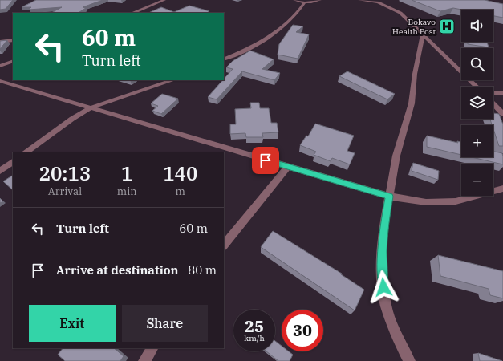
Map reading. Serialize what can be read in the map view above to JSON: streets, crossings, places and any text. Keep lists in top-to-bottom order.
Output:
{
  "places": {
    "hospital": ["Bokavo Health Post"]
  },
  "page": {
    "map_buttons": ["+", "−"],
    "turn": ["60 m", "Turn left"],
    "eta": [
      "20:13",
      "Arrival",
      "1",
      "min",
      "140",
      "m"
    ],
    "list": [
      {
        "name": "Turn left",
        "value": "60 m"
      },
      {
        "name": "Arrive at destination",
        "value": "80 m"
      }
    ],
    "buttons": ["Exit", "Share"],
    "speed": "25 km/h",
    "limit": "30"
  }
}
